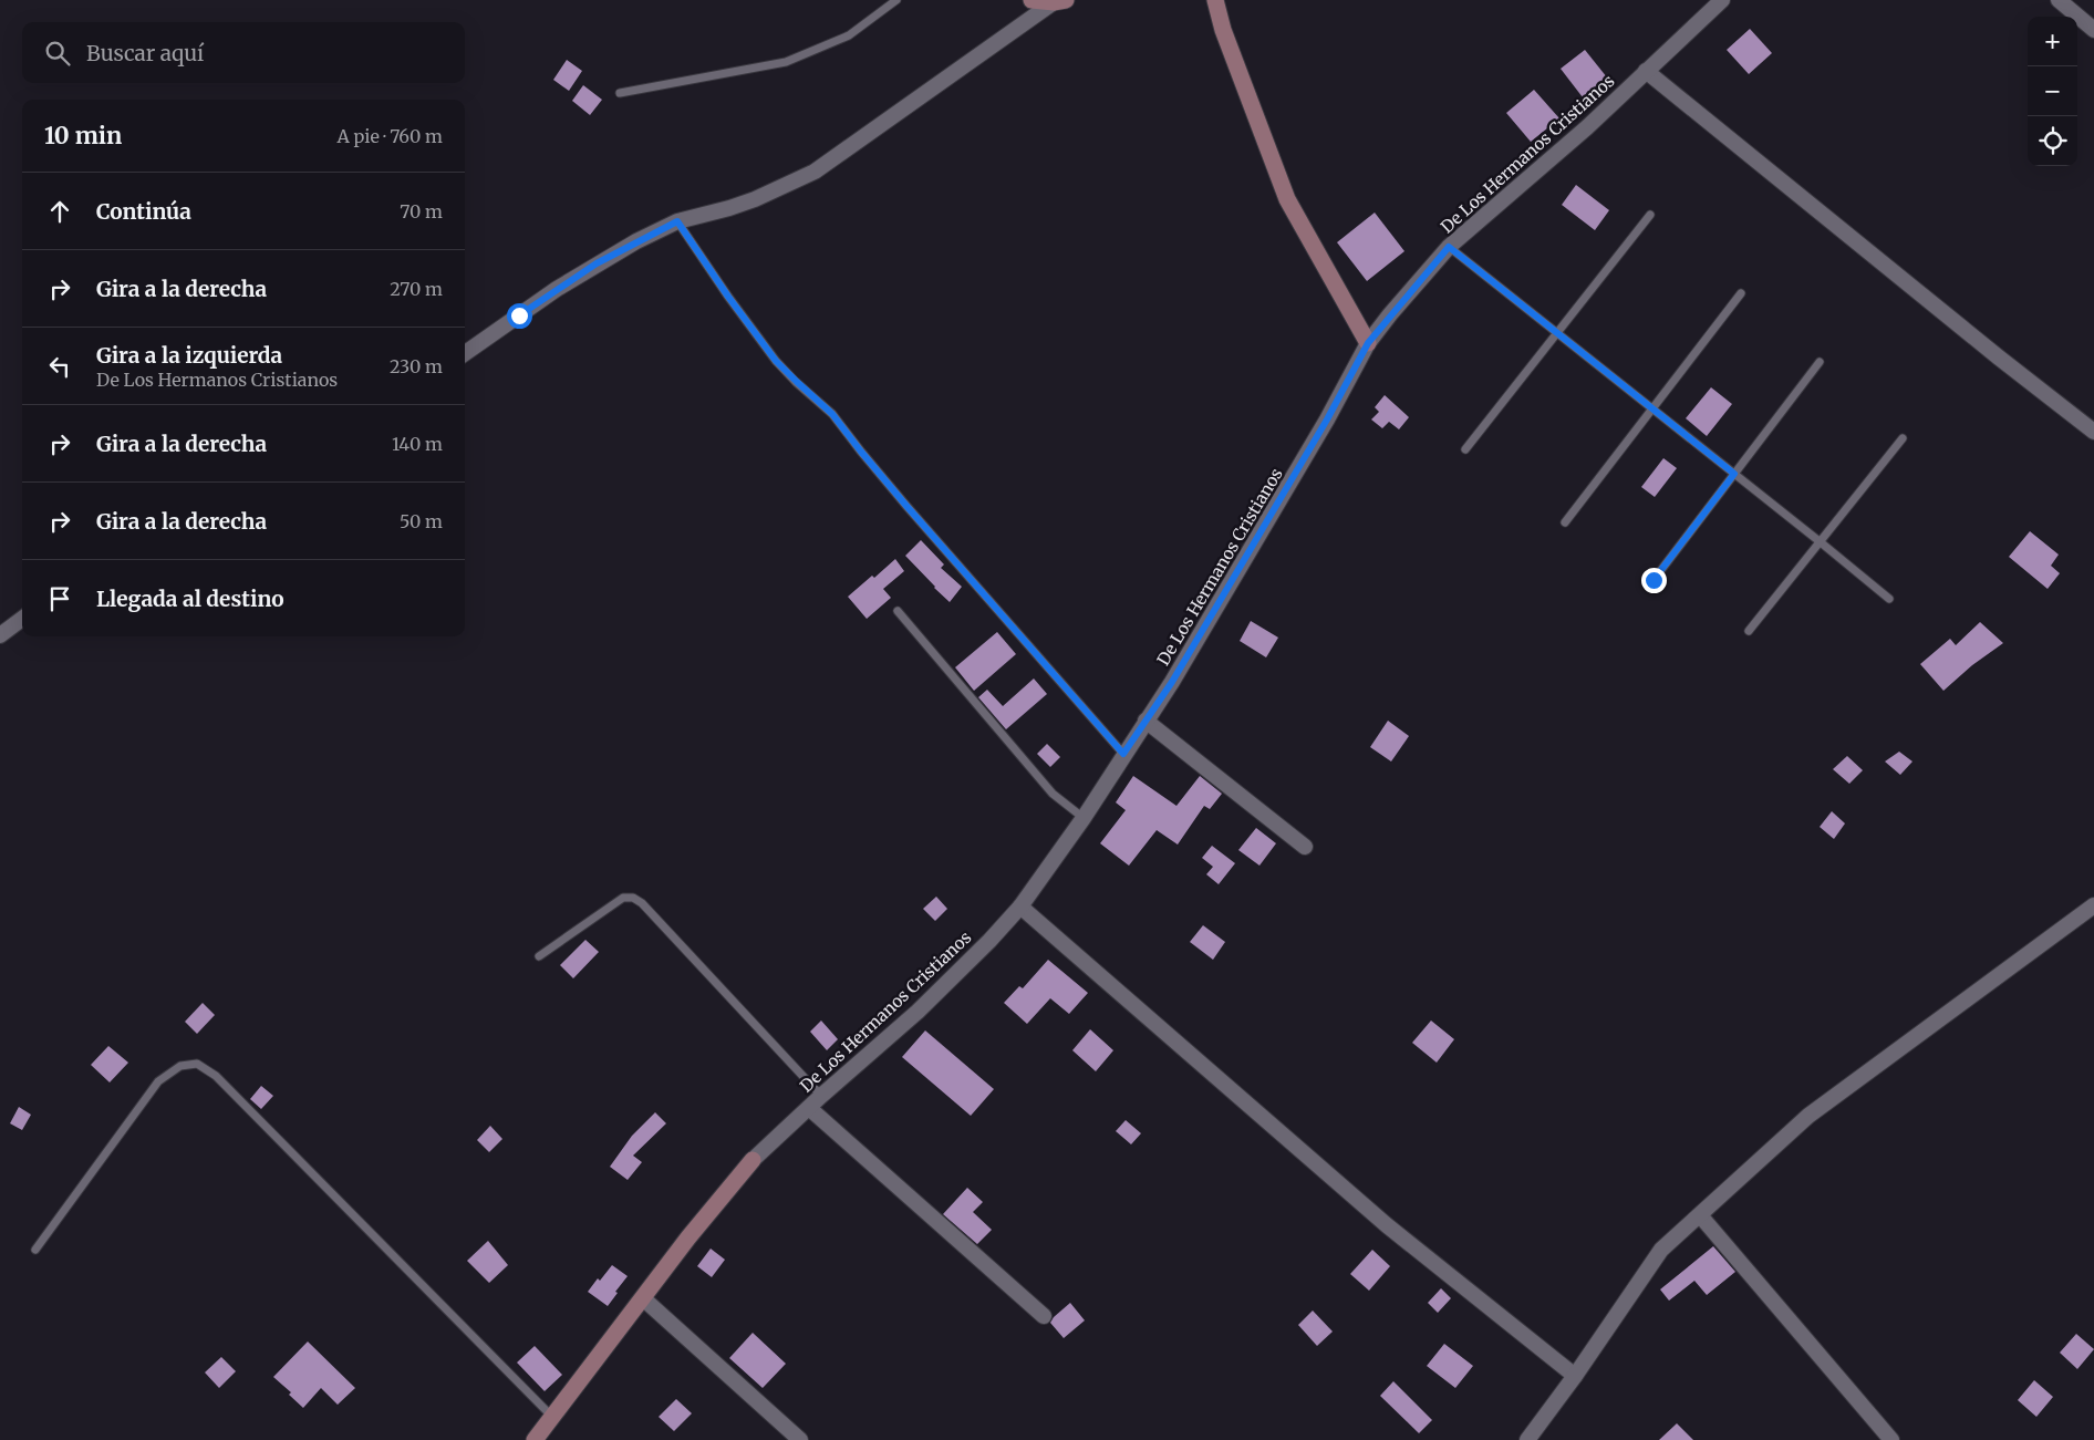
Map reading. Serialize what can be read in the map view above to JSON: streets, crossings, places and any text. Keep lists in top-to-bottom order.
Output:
{
  "streets": {
    "street": ["De Los Hermanos Cristianos"]
  },
  "page": {
    "map_buttons": ["+", "−"],
    "search": "Buscar aquí",
    "heading": ["10 min", "A pie · 760 m"],
    "list": [
      ["Continúa", "70 m"],
      ["Gira a la derecha", "270 m"],
      ["Gira a la izquierda", "De Los Hermanos Cristianos", "230 m"],
      ["Gira a la derecha", "140 m"],
      ["Gira a la derecha", "50 m"],
      "Llegada al destino"
    ]
  }
}
